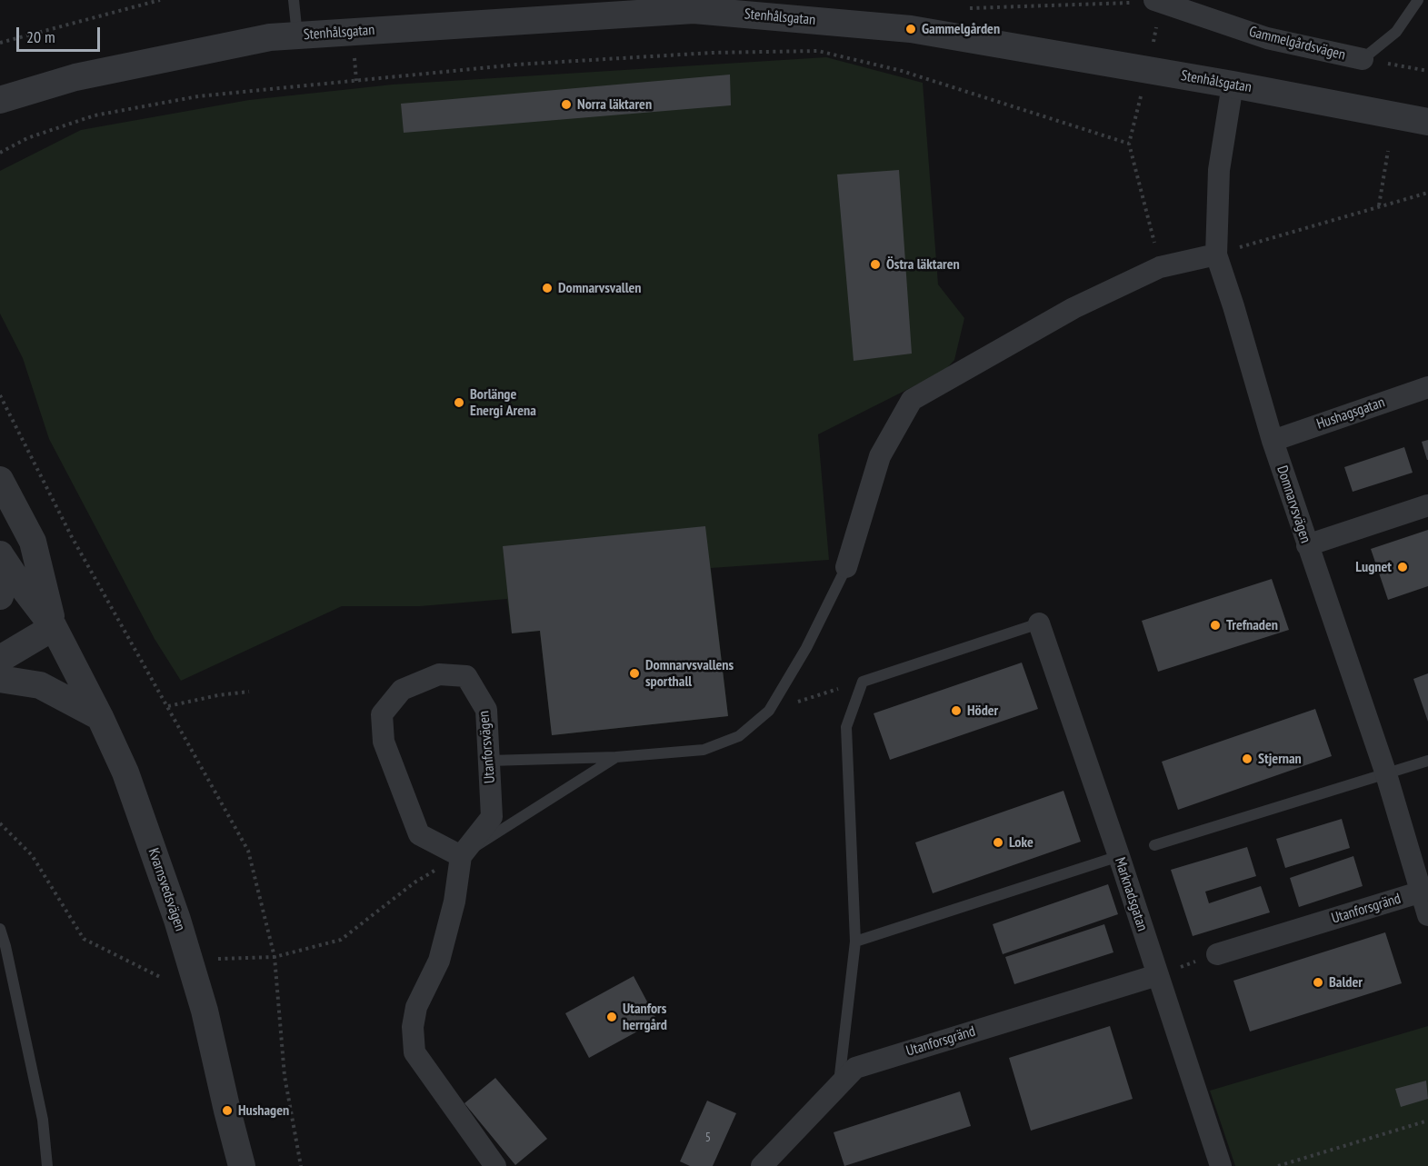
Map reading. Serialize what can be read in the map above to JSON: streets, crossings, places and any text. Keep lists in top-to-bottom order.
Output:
{
  "streets": {
    "street": [
      "Stenhålsgatan",
      "Gammelgårdsvägen",
      "Hushagsgatan",
      "Domnarvsvägen",
      "Utanforsvägen",
      "Kvarnsvedsvägen",
      "Marknadsgatan",
      "Utanforsgränd"
    ]
  },
  "crossings": [
    ["Stenhålsgatan", "Domnarvsvägen"],
    ["Hushagsgatan", "Domnarvsvägen"],
    ["Domnarvsvägen", "Utanforsgränd"],
    ["Marknadsgatan", "Utanforsgränd"]
  ],
  "places": [
    "Gammelgården",
    "Norra läktaren",
    "Östra läktaren",
    "Domnarvsvallen",
    "Borlänge Energi Arena",
    "Lugnet",
    "Trefnaden",
    "Domnarvsvallens sporthall",
    "Höder",
    "Stjernan",
    "Loke",
    "Balder",
    "Utanfors herrgård",
    "Hushagen"
  ],
  "house_numbers": ["5"],
  "scale_bar": "20 m"
}
